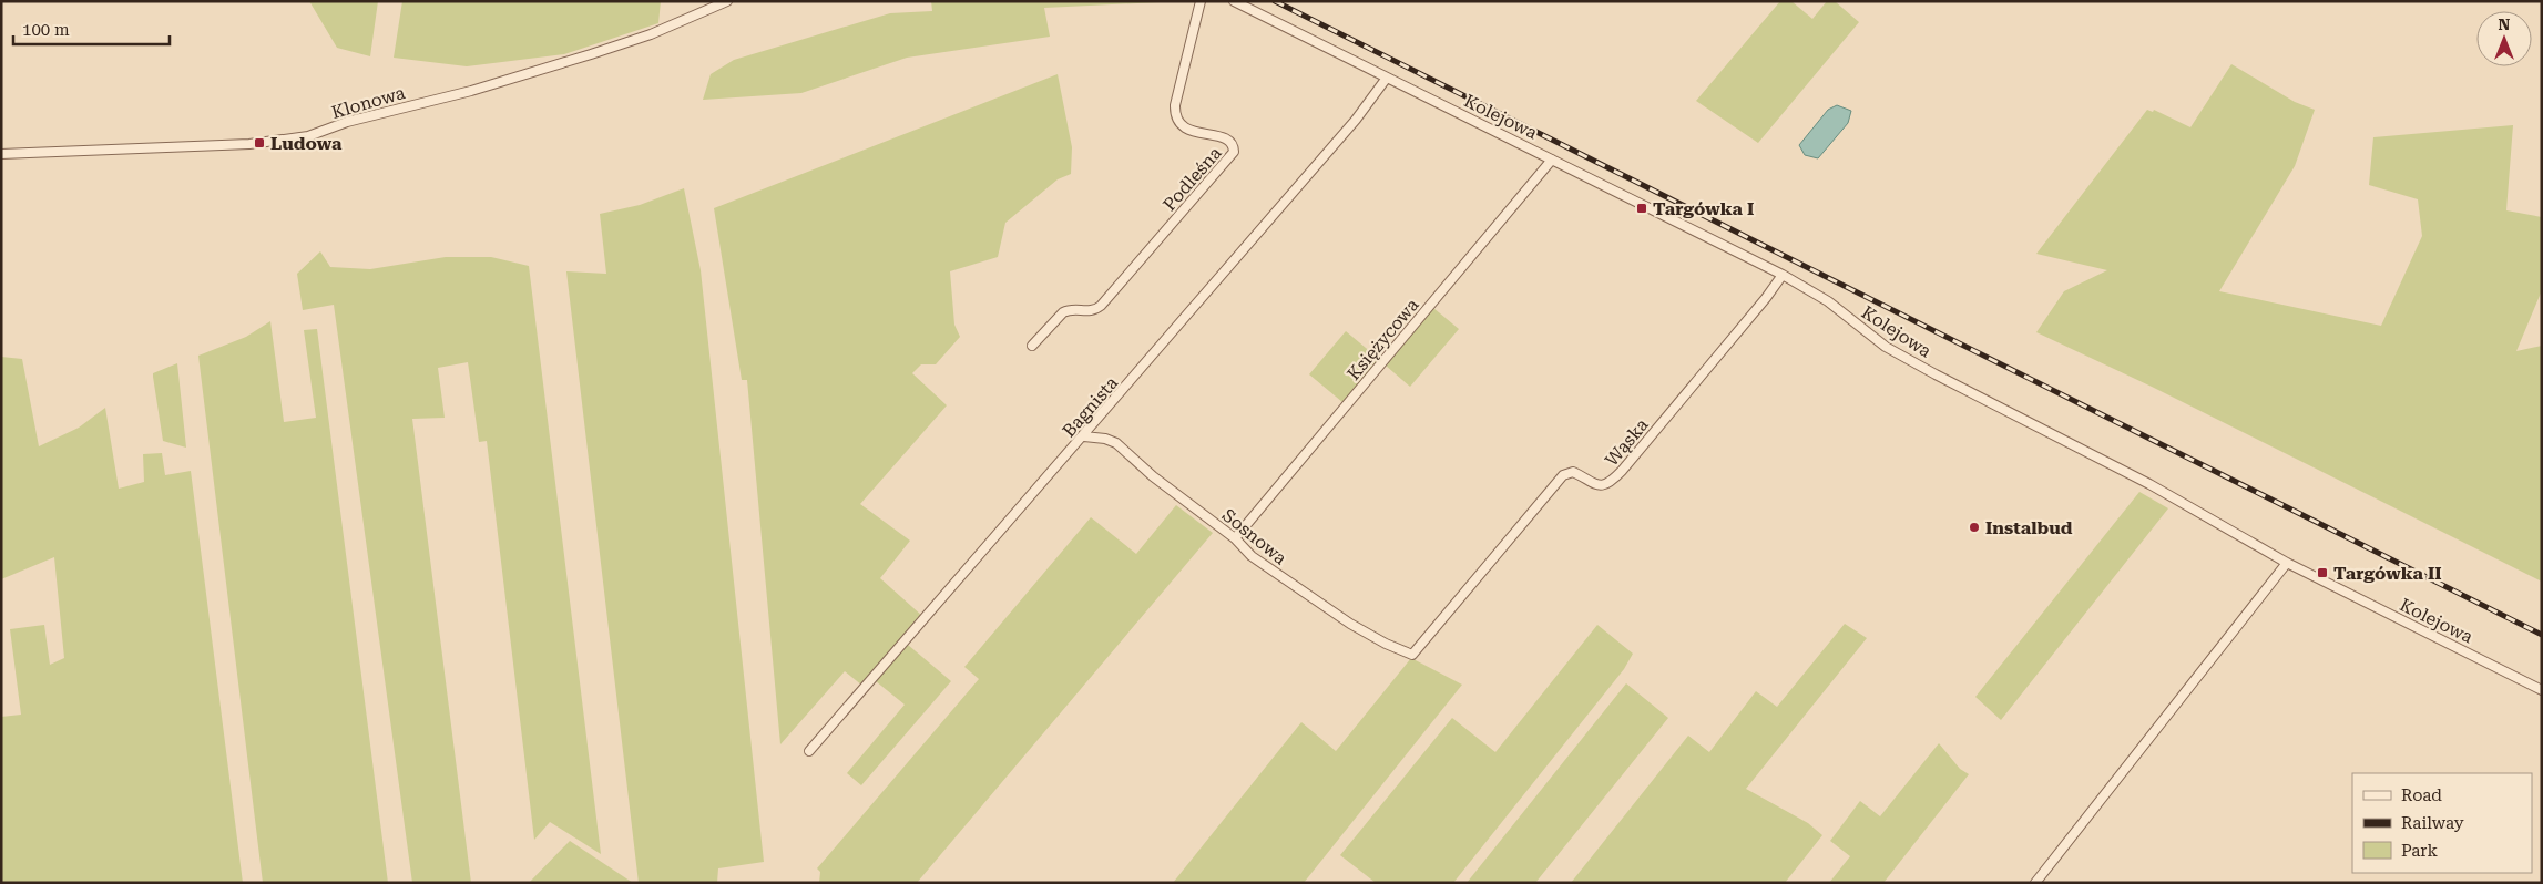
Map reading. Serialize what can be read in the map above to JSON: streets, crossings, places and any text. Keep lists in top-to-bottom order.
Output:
{
  "streets": {
    "street": [
      "Klonowa",
      "Kolejowa",
      "Podleśna",
      "Księżycowa",
      "Bagnista",
      "Wąska",
      "Sosnowa"
    ]
  },
  "crossings": [
    ["Kolejowa", "Księżycowa"],
    ["Kolejowa", "Bagnista"],
    ["Kolejowa", "Wąska"],
    ["Księżycowa", "Sosnowa"],
    ["Bagnista", "Sosnowa"],
    ["Wąska", "Sosnowa"]
  ],
  "places": {
    "transit": ["Ludowa", "Targówka I", "Targówka II"],
    "other": ["Instalbud"]
  },
  "legend": ["Road", "Railway", "Park"],
  "scale_bar": "100 m",
  "north": "top"
}
